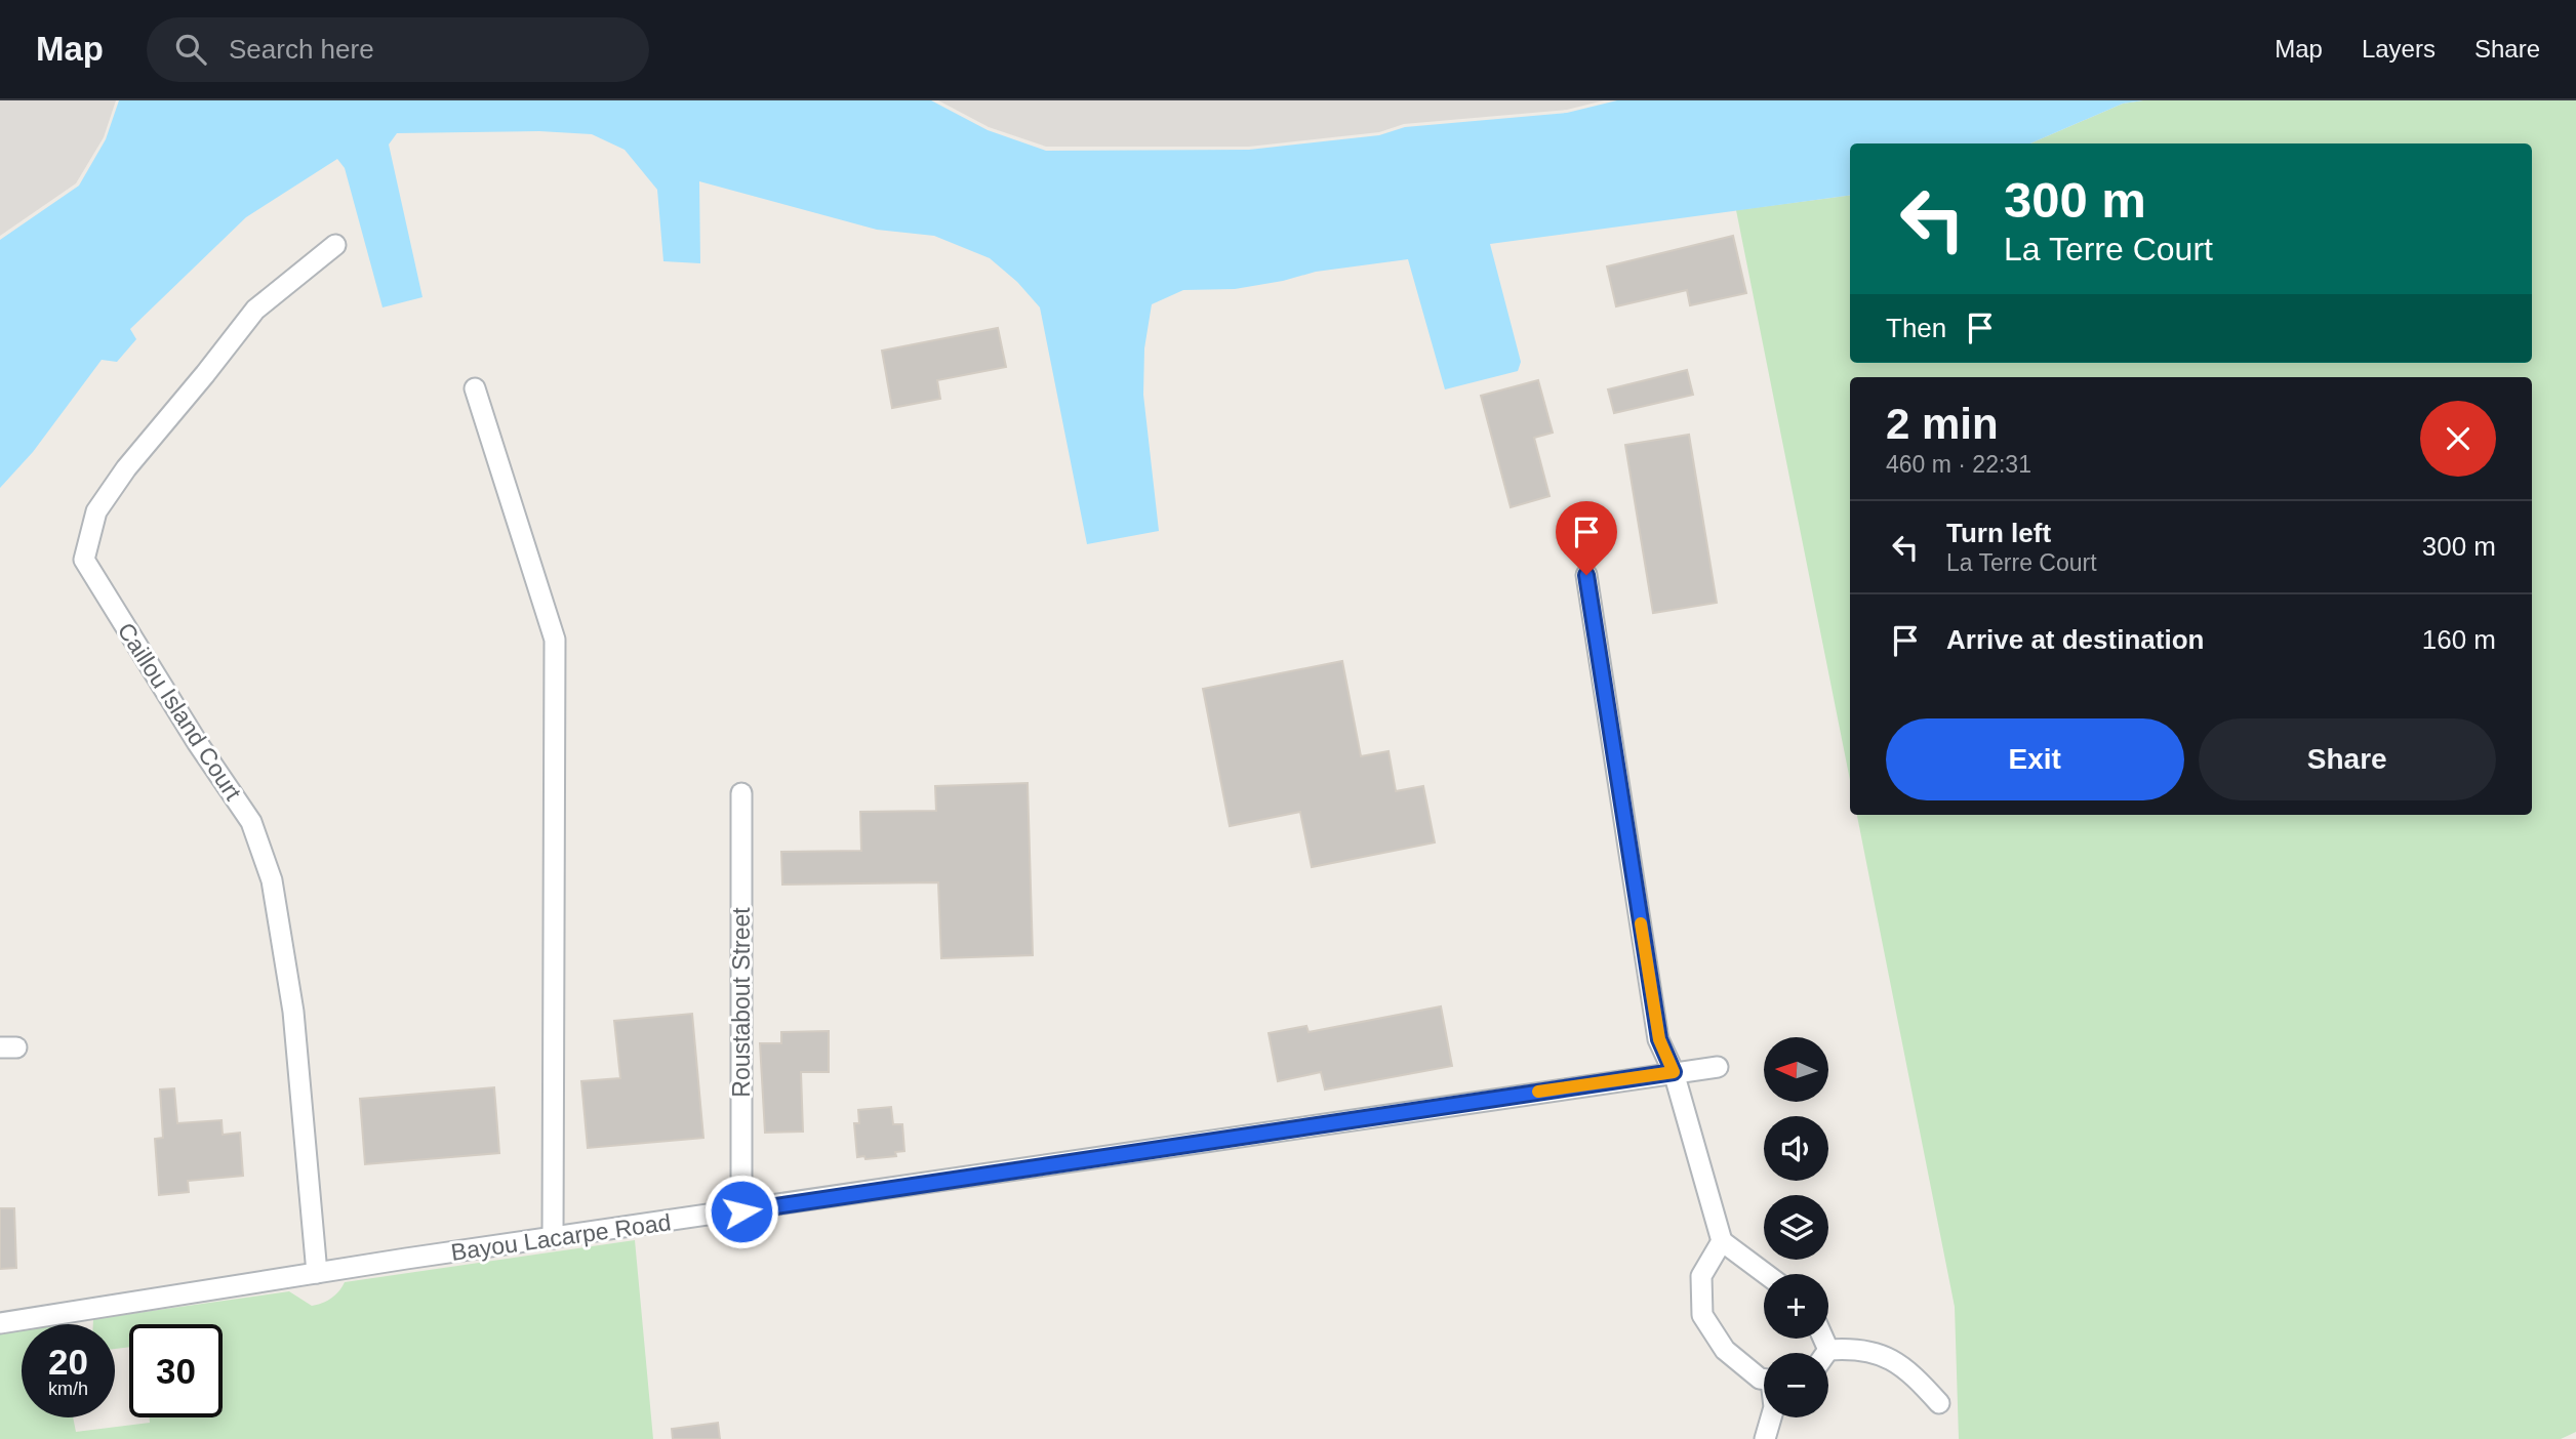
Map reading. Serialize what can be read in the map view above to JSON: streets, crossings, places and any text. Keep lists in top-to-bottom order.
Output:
{
  "streets": {
    "street": ["Caillou Island Court", "Roustabout Street", "Bayou Lacarpe Road"]
  },
  "crossings": [
    ["Caillou Island Court", "Bayou Lacarpe Road"],
    ["Roustabout Street", "Bayou Lacarpe Road"]
  ],
  "north": "left",
  "page": {
    "header": "Map",
    "search": "Search here",
    "nav": ["Map", "Layers", "Share"],
    "turn": ["300 m", "La Terre Court"],
    "then": "Then",
    "heading": ["2 min", "460 m · 22:31"],
    "list": [
      {
        "name": "Turn left",
        "note": "La Terre Court",
        "value": "300 m"
      },
      {
        "name": "Arrive at destination",
        "value": "160 m"
      }
    ],
    "buttons": ["Exit", "Share"],
    "map_buttons": ["+", "−"],
    "speed": "20 km/h",
    "limit": "30"
  }
}
